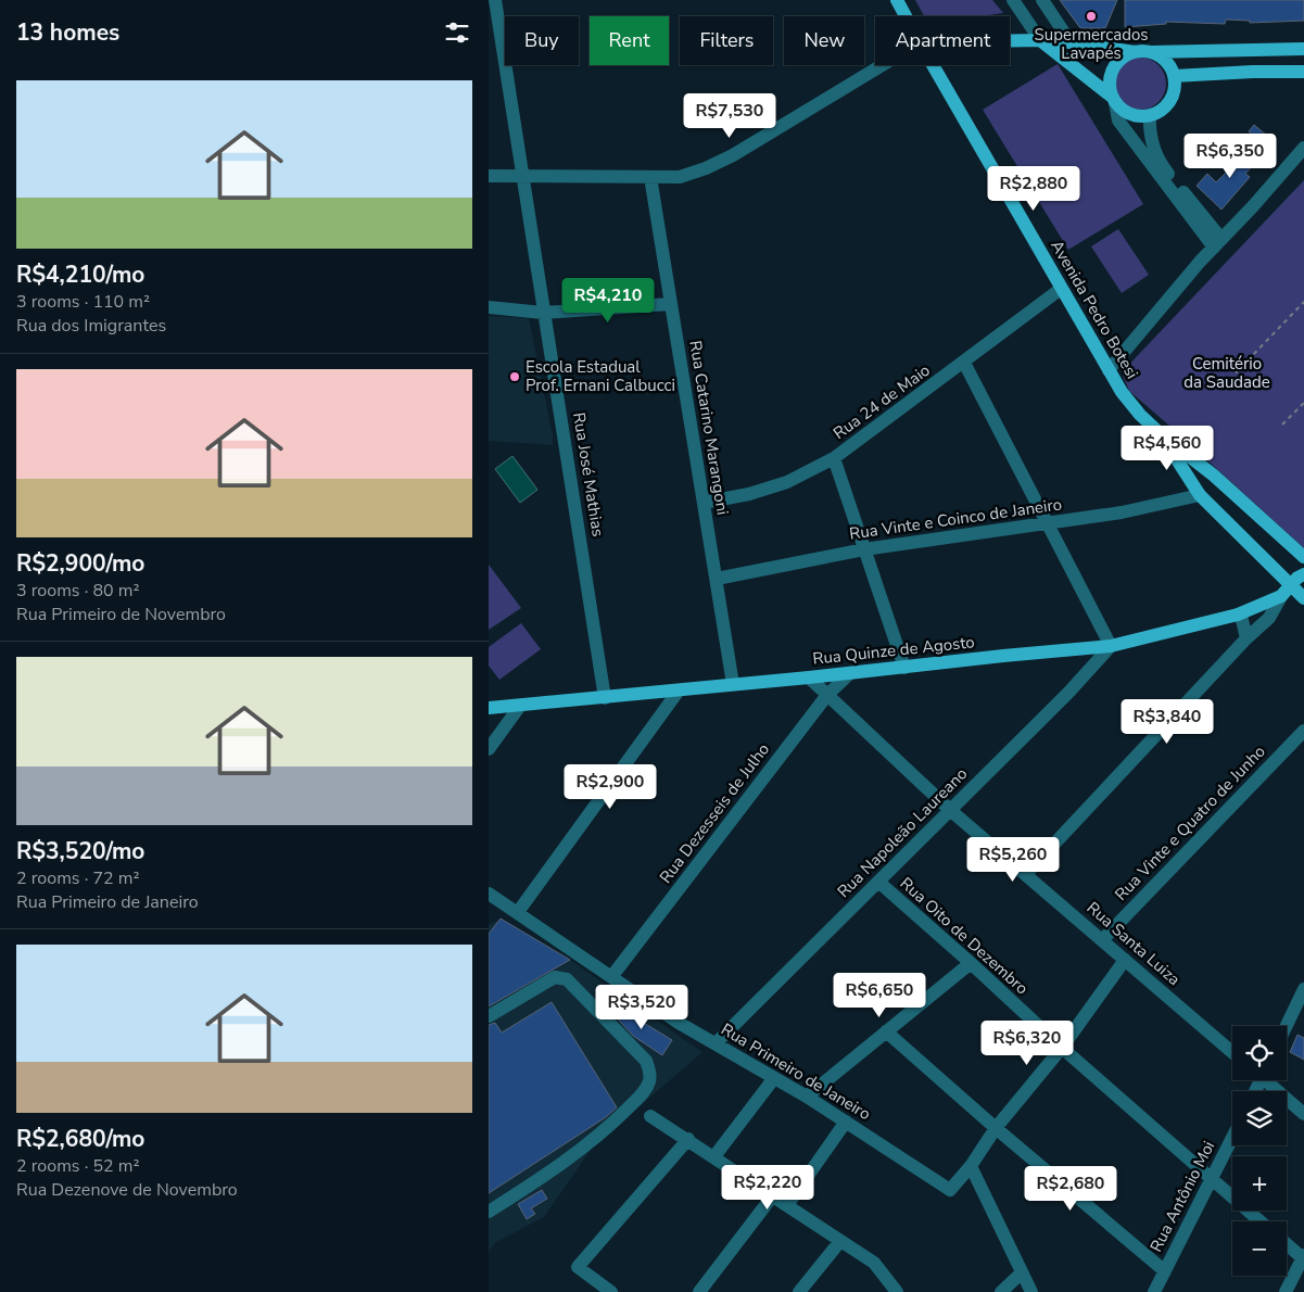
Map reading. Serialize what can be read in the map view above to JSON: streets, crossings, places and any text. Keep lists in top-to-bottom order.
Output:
{
  "streets": {
    "main road": ["Avenida Pedro Botesi", "Rua Quinze de Agosto"],
    "street": [
      "Rua 24 de Maio",
      "Rua Catarino Marangoni",
      "Rua José Mathias",
      "Rua Vinte e Coinco de Janeiro",
      "Rua Dezesseis de Julho",
      "Rua Vinte e Quatro de Junho",
      "Rua Napoleão Laureano",
      "Rua Oito de Dezembro",
      "Rua Santa Luiza",
      "Rua Primeiro de Janeiro",
      "Rua Antônio Moi"
    ]
  },
  "crossings": [
    ["Avenida Pedro Botesi", "Rua 24 de Maio"],
    ["Avenida Pedro Botesi", "Rua Vinte e Coinco de Janeiro"],
    ["Avenida Pedro Botesi", "Rua Quinze de Agosto"],
    ["Rua 24 de Maio", "Rua Catarino Marangoni"],
    ["Rua Catarino Marangoni", "Rua Vinte e Coinco de Janeiro"],
    ["Rua Catarino Marangoni", "Rua Quinze de Agosto"],
    ["Rua José Mathias", "Rua Quinze de Agosto"],
    ["Rua Quinze de Agosto", "Rua Dezesseis de Julho"],
    ["Rua Quinze de Agosto", "Rua Napoleão Laureano"],
    ["Rua Quinze de Agosto", "Rua Santa Luiza"],
    ["Rua Dezesseis de Julho", "Rua Santa Luiza"],
    ["Rua Dezesseis de Julho", "Rua Primeiro de Janeiro"],
    ["Rua Vinte e Quatro de Junho", "Rua Santa Luiza"],
    ["Rua Napoleão Laureano", "Rua Oito de Dezembro"],
    ["Rua Napoleão Laureano", "Rua Santa Luiza"],
    ["Rua Napoleão Laureano", "Rua Primeiro de Janeiro"],
    ["Rua Oito de Dezembro", "Rua Antônio Moi"]
  ],
  "parks": ["Cemitério da Saudade"],
  "places": ["Supermercados Lavapés", "Escola Estadual Prof. Ernani Calbucci"],
  "page": {
    "heading": "13 homes",
    "chip": [
      "Buy",
      "Rent",
      "Filters",
      "New",
      "Apartment"
    ],
    "list": [
      {
        "name": "R$4,210/mo",
        "note": "3 rooms · 110 m² · Rua dos Imigrantes"
      },
      {
        "name": "R$2,900/mo",
        "note": "3 rooms · 80 m² · Rua Primeiro de Novembro"
      },
      {
        "name": "R$3,520/mo",
        "note": "2 rooms · 72 m² · Rua Primeiro de Janeiro"
      },
      {
        "name": "R$2,680/mo",
        "note": "2 rooms · 52 m² · Rua Dezenove de Novembro"
      }
    ],
    "price": [
      "R$7,530",
      "R$6,350",
      "R$2,880",
      "R$4,210",
      "R$4,560",
      "R$3,840",
      "R$2,900",
      "R$5,260",
      "R$6,650",
      "R$3,520",
      "R$6,320",
      "R$2,220",
      "R$2,680"
    ],
    "map_buttons": ["+", "−"]
  }
}
